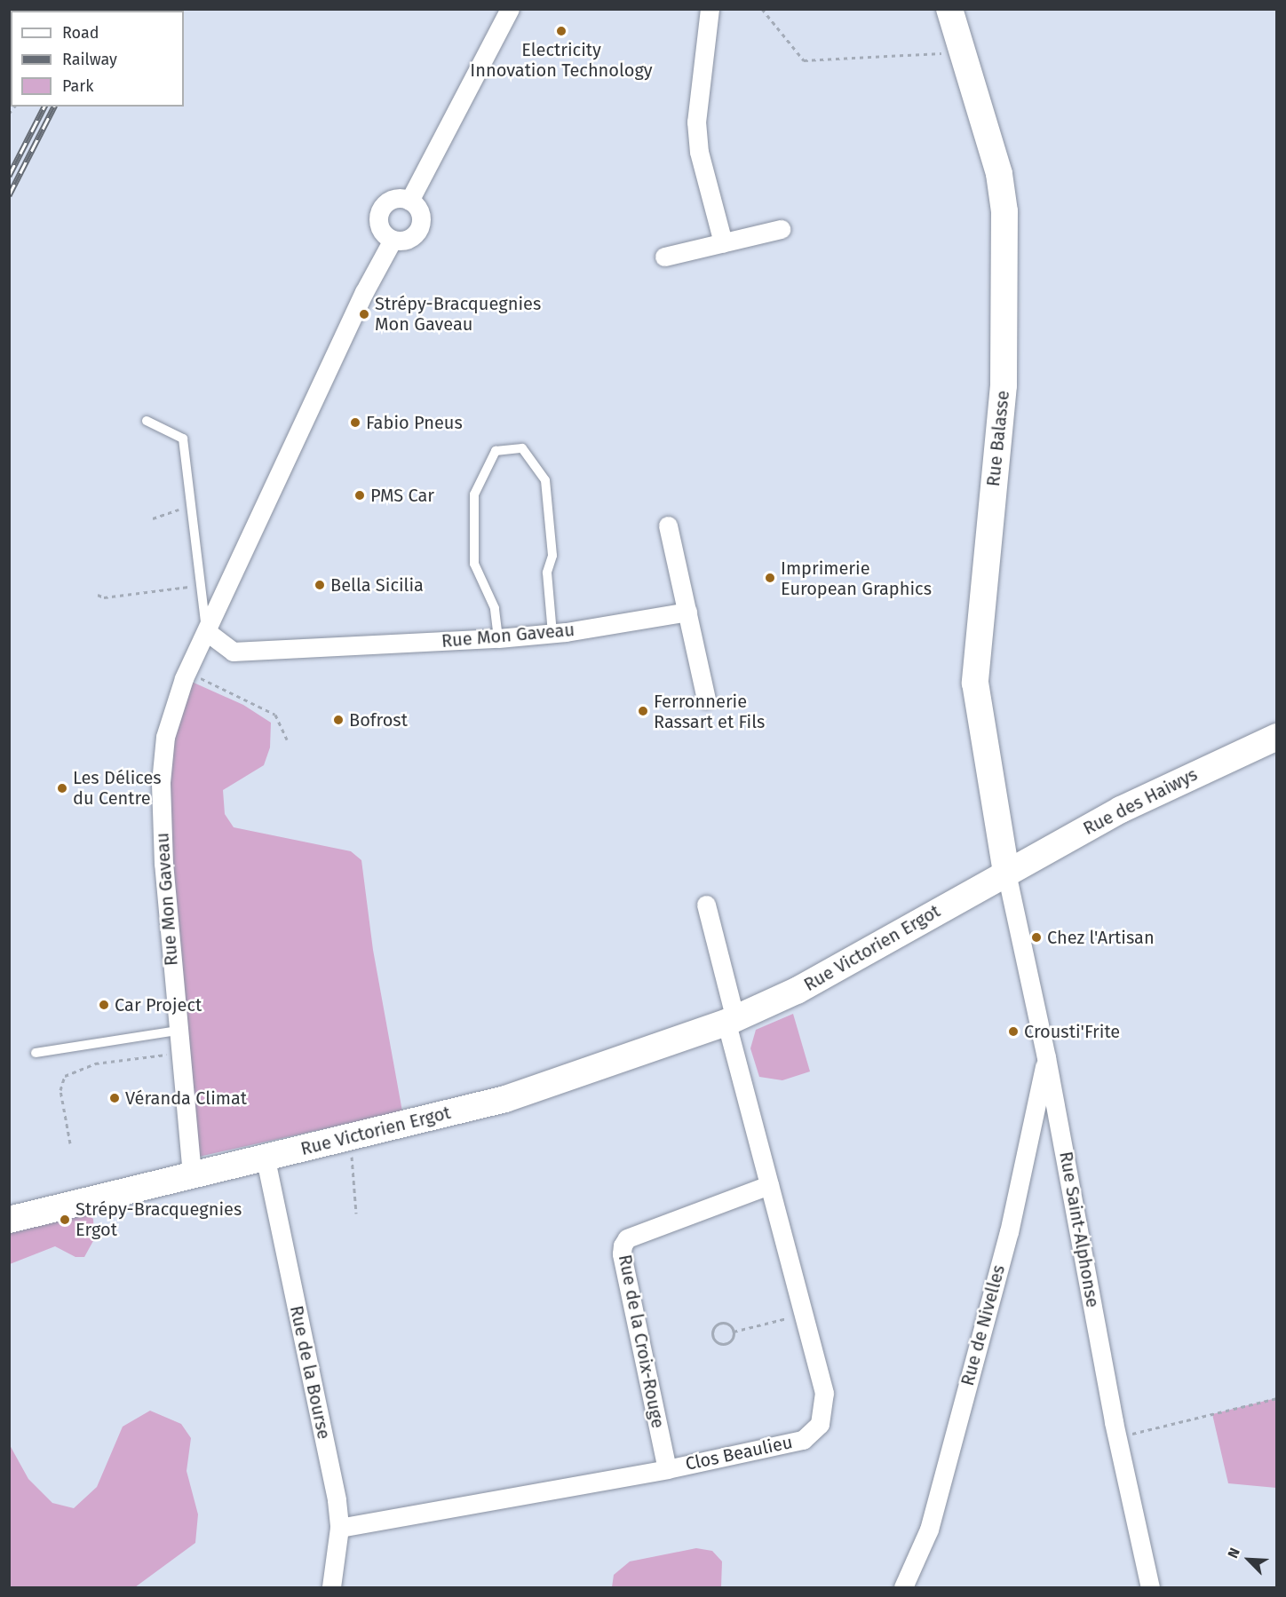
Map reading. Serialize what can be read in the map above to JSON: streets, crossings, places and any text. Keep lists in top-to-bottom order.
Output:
{
  "streets": {
    "street": [
      "Rue Balasse",
      "Rue Mon Gaveau",
      "Rue des Haiwys",
      "Rue Victorien Ergot",
      "Rue Saint-Alphonse",
      "Rue de Nivelles",
      "Rue de la Croix-Rouge",
      "Rue de la Bourse",
      "Clos Beaulieu"
    ]
  },
  "crossings": [
    ["Rue Balasse", "Rue des Haiwys"],
    ["Rue Balasse", "Rue Victorien Ergot"],
    ["Rue Balasse", "Rue Saint-Alphonse"],
    ["Rue Mon Gaveau", "Rue Victorien Ergot"],
    ["Rue des Haiwys", "Rue Victorien Ergot"],
    ["Rue des Haiwys", "Rue Saint-Alphonse"],
    ["Rue Victorien Ergot", "Rue Saint-Alphonse"],
    ["Rue Victorien Ergot", "Rue de la Bourse"],
    ["Rue Victorien Ergot", "Clos Beaulieu"],
    ["Rue Saint-Alphonse", "Rue de Nivelles"],
    ["Rue de la Croix-Rouge", "Clos Beaulieu"],
    ["Rue de la Bourse", "Clos Beaulieu"]
  ],
  "places": [
    "Electricity Innovation Technology",
    "Strépy-Bracquegnies Mon Gaveau",
    "Fabio Pneus",
    "PMS Car",
    "Imprimerie European Graphics",
    "Bella Sicilia",
    "Ferronnerie Rassart et Fils",
    "Bofrost",
    "Les Délices du Centre",
    "Chez l'Artisan",
    "Car Project",
    "Crousti'Frite",
    "Véranda Climat",
    "Strépy-Bracquegnies Ergot"
  ],
  "legend": ["Road", "Railway", "Park"],
  "north": "top left"
}
